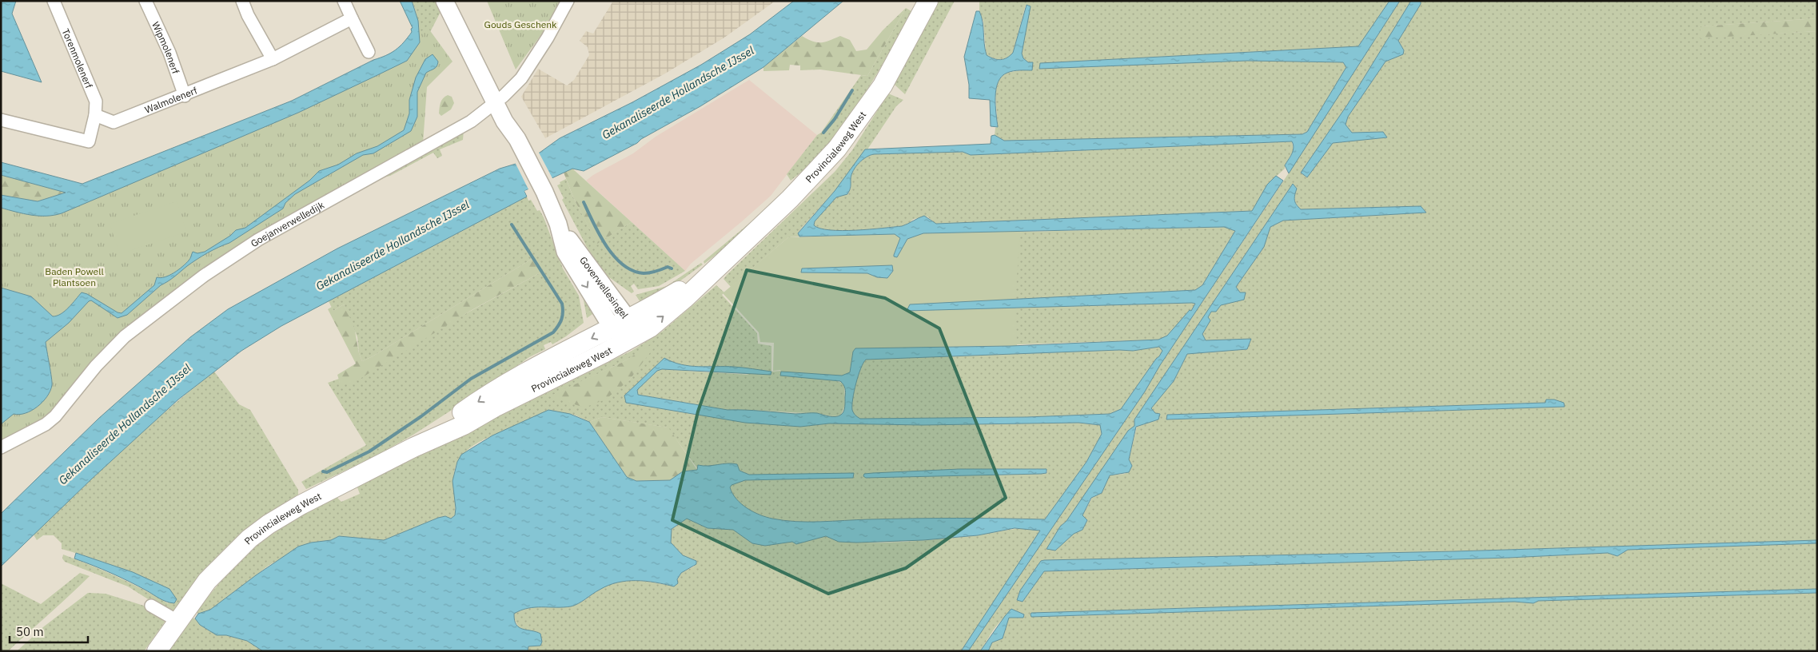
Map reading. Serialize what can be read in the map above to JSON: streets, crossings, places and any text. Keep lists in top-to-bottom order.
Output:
{
  "streets": {
    "main road": ["Provincialeweg West", "Goverwellesingel"],
    "street": [
      "Wipmolenerf",
      "Torenmolenerf",
      "Walmolenerf",
      "Goejanverwelledijk"
    ]
  },
  "crossings": [
    ["Wipmolenerf", "Walmolenerf"],
    ["Torenmolenerf", "Walmolenerf"],
    ["Provincialeweg West", "Goverwellesingel"],
    ["Goejanverwelledijk", "Goverwellesingel"]
  ],
  "water": ["Gekanaliseerde Hollandsche IJssel"],
  "parks": ["Gouds Geschenk", "Baden Powell Plantsoen"],
  "scale_bar": "50 m"
}
